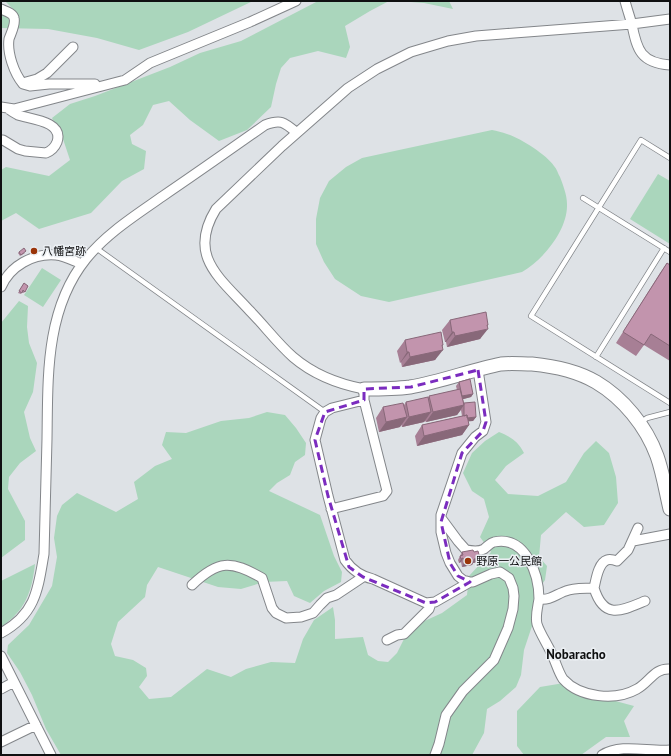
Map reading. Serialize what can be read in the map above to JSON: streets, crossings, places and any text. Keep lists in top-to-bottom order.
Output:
{
  "districts": ["Nobaracho"],
  "places": ["八幡宮跡", "野原一公民館"]
}
